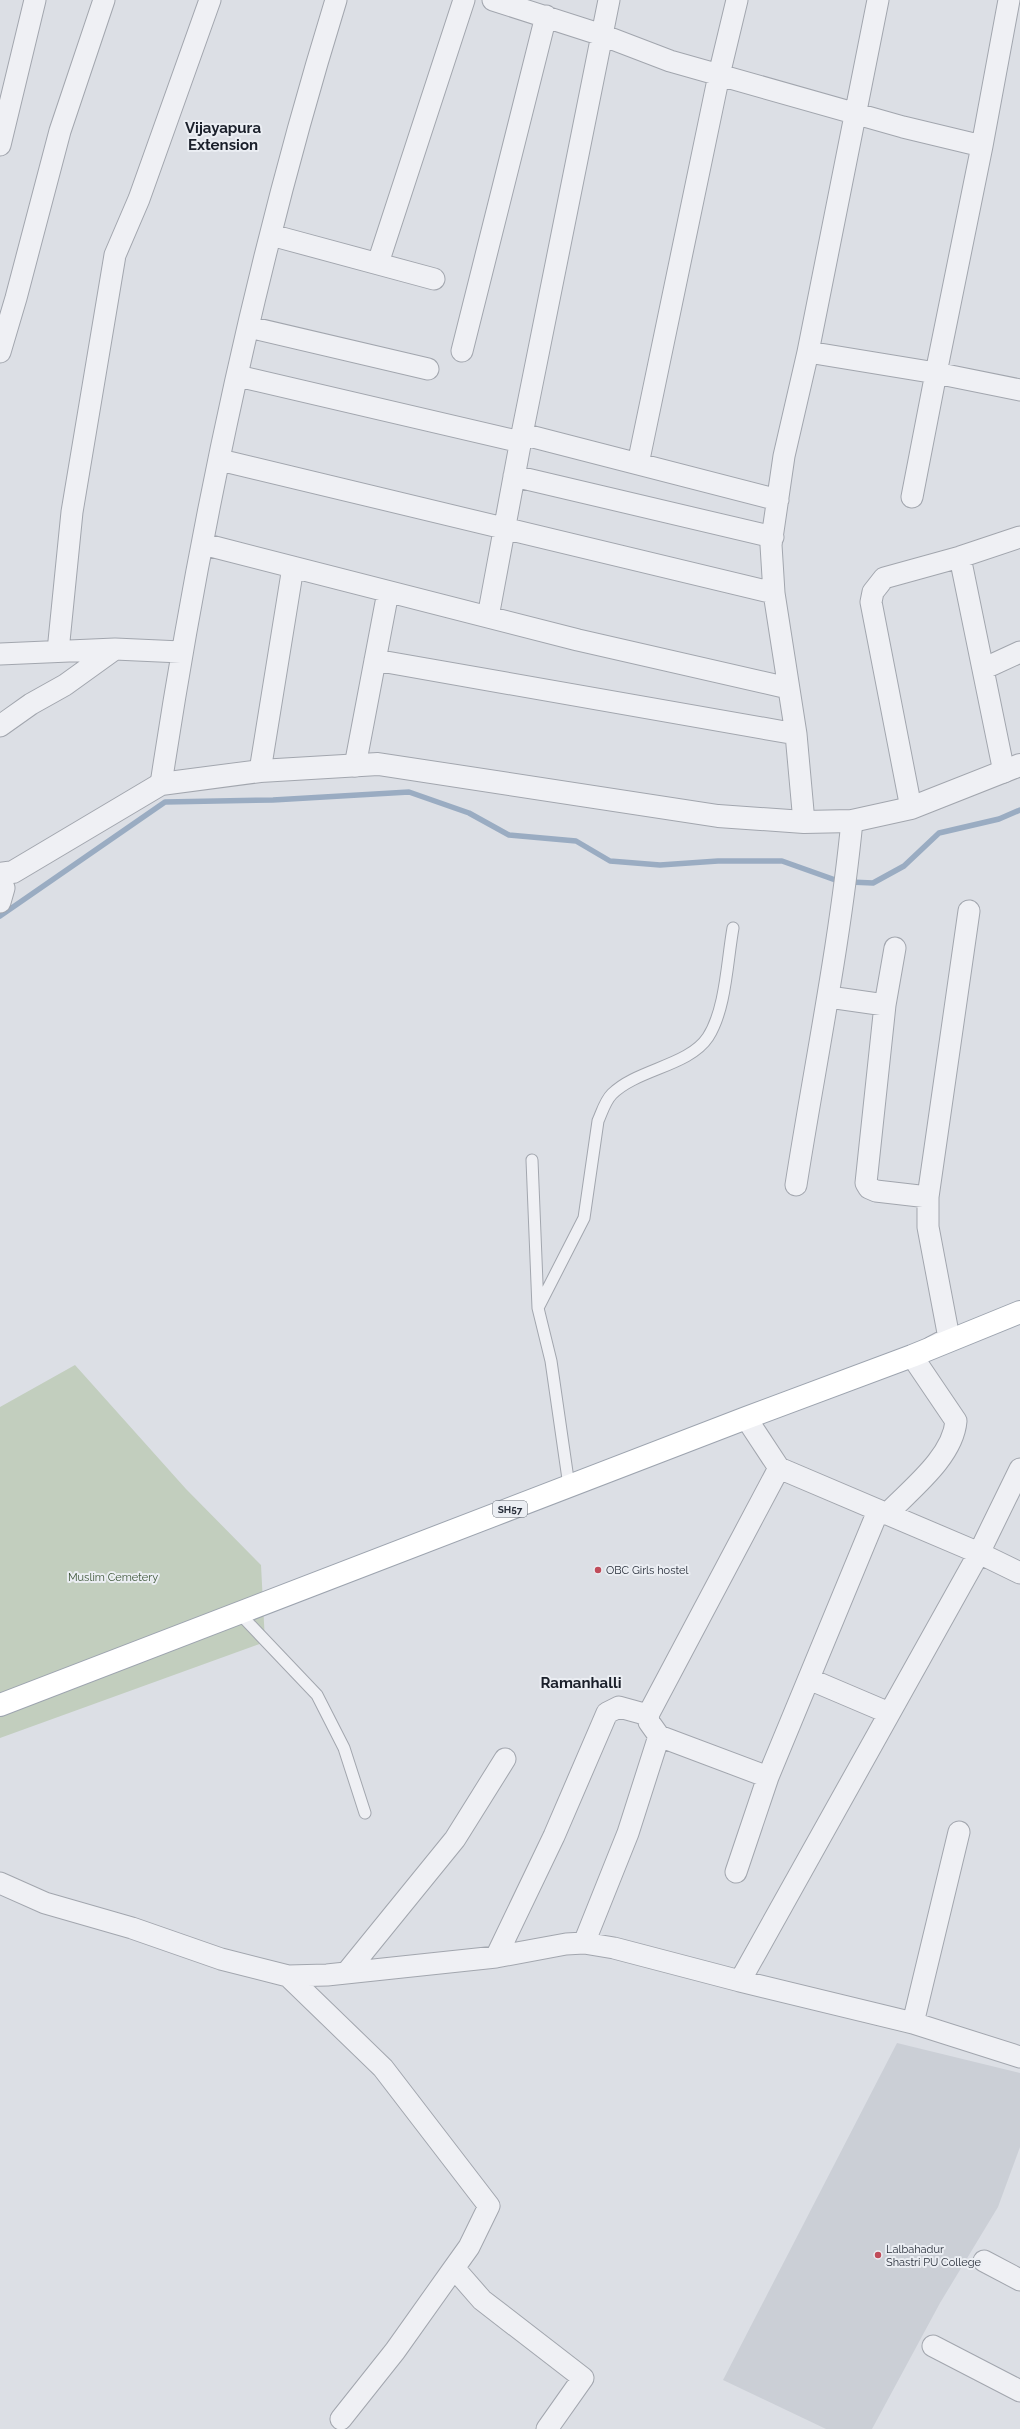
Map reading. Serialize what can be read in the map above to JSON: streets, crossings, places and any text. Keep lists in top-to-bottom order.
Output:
{
  "streets": {
    "main road": ["SH57"]
  },
  "districts": ["Vijayapura Extension", "Ramanhalli"],
  "parks": ["Muslim Cemetery"],
  "places": ["OBC Girls hostel", "Lalbahadur Shastri PU College"]
}
